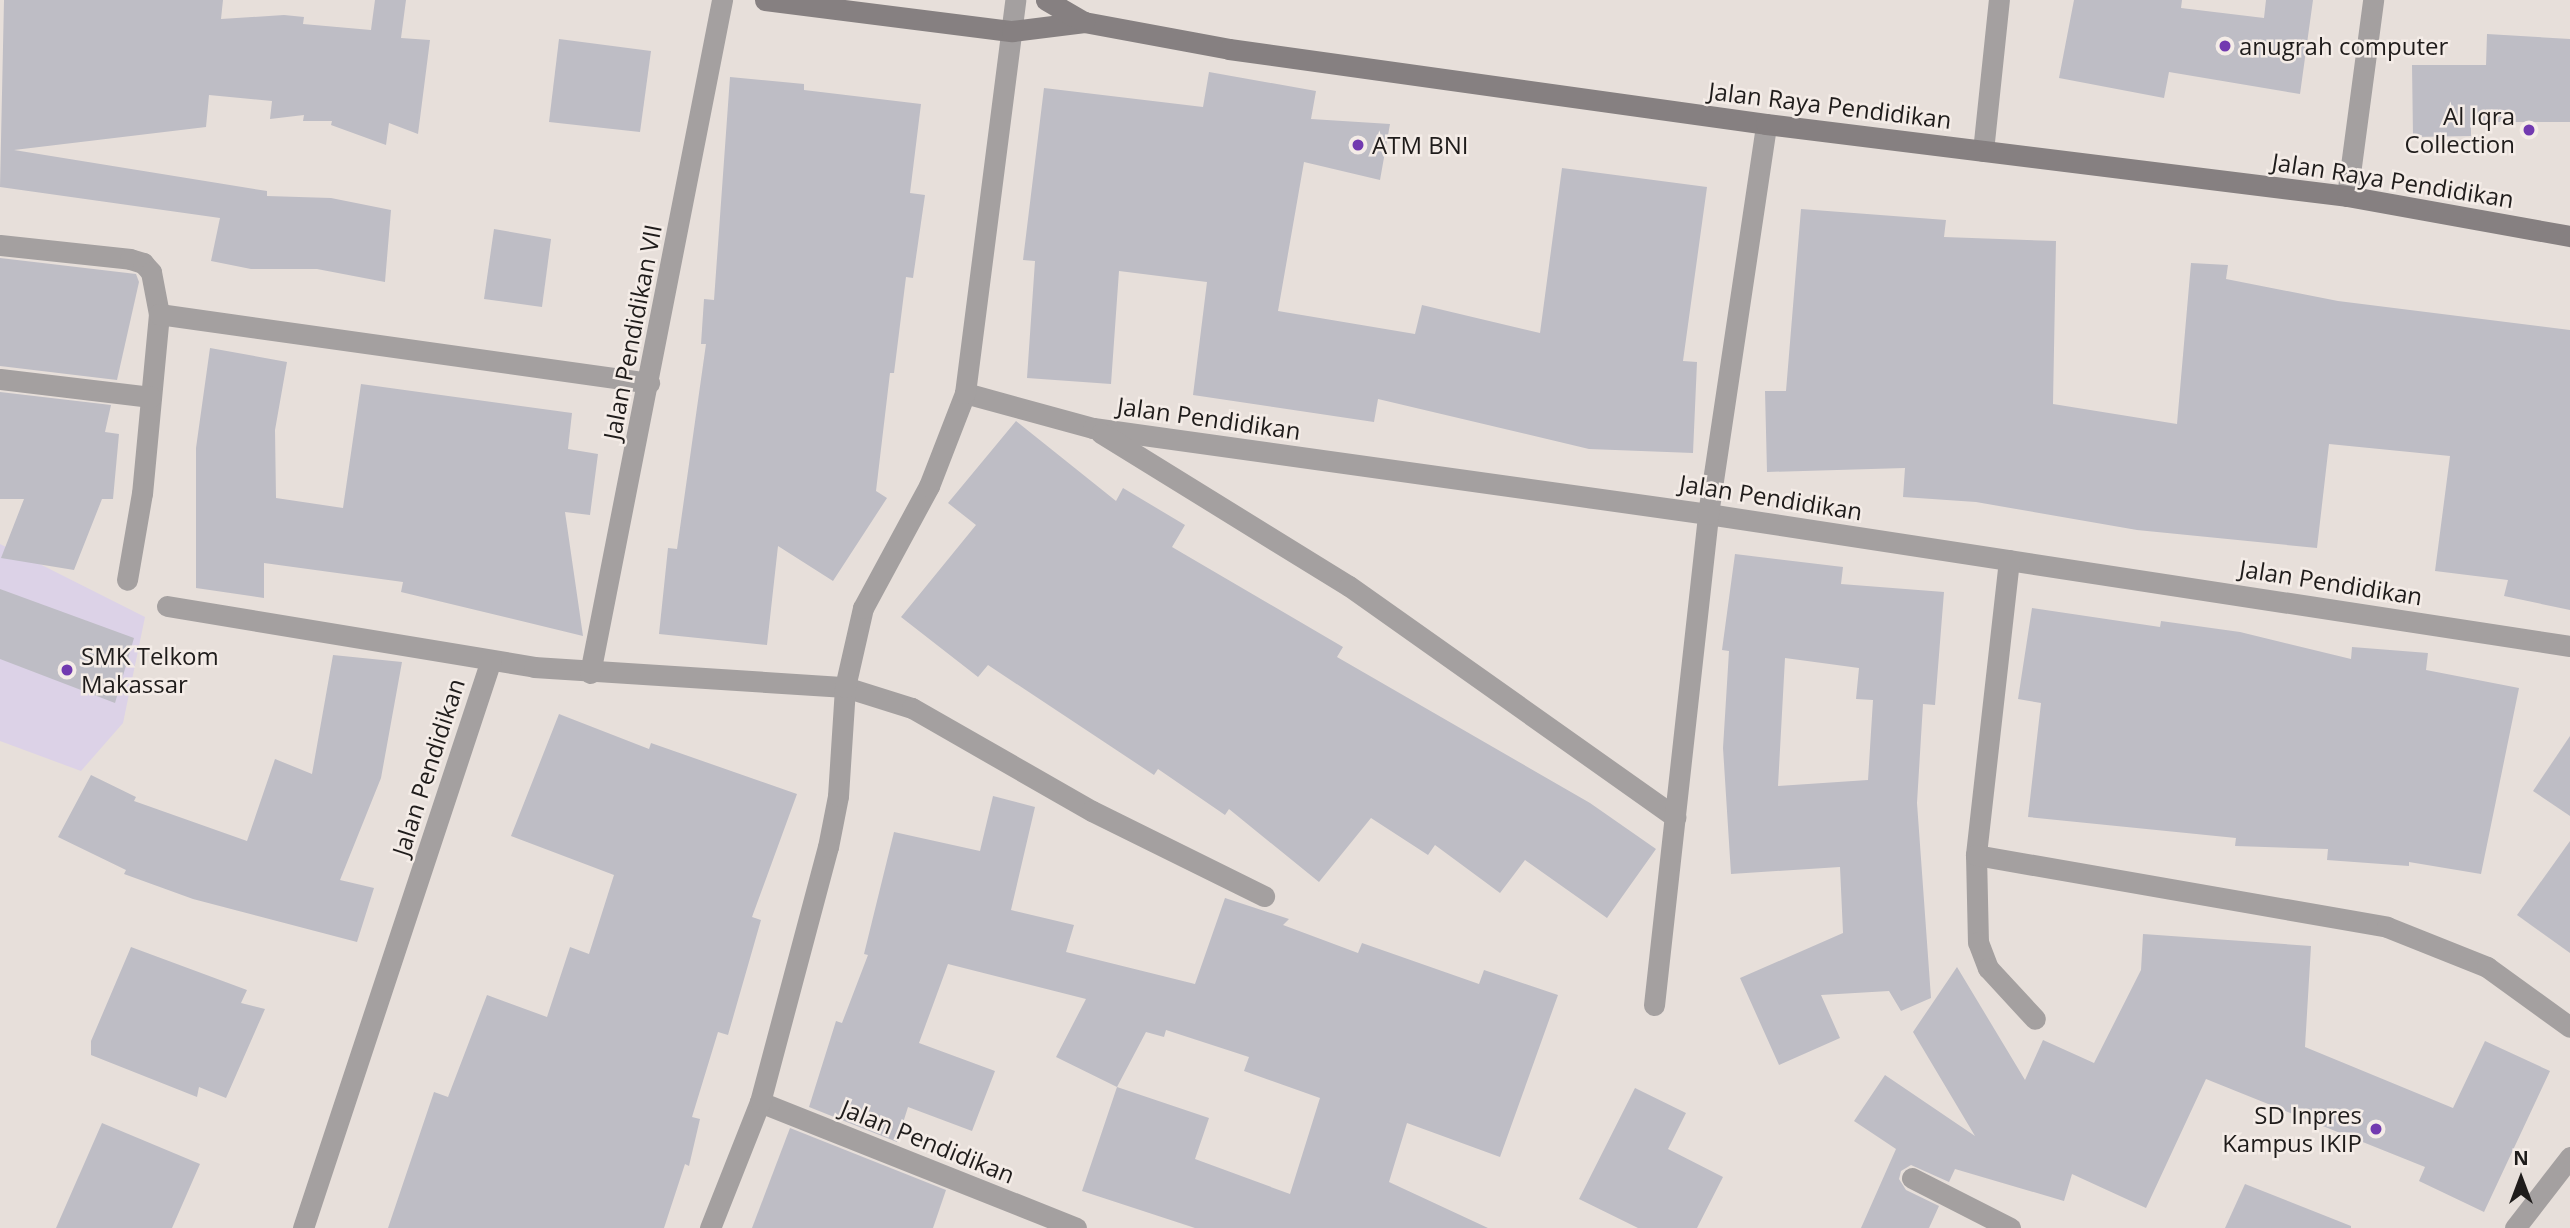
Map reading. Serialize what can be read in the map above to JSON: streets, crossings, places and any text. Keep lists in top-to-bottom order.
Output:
{
  "streets": {
    "street": ["Jalan Raya Pendidikan", "Jalan Pendidikan VII", "Jalan Pendidikan"]
  },
  "crossings": [
    ["Jalan Pendidikan VII", "Jalan Pendidikan"]
  ],
  "places": [
    "anugrah computer",
    "Al Iqra Collection",
    "ATM BNI",
    "SMK Telkom Makassar",
    "SD Inpres Kampus IKIP"
  ],
  "north": "top"
}
